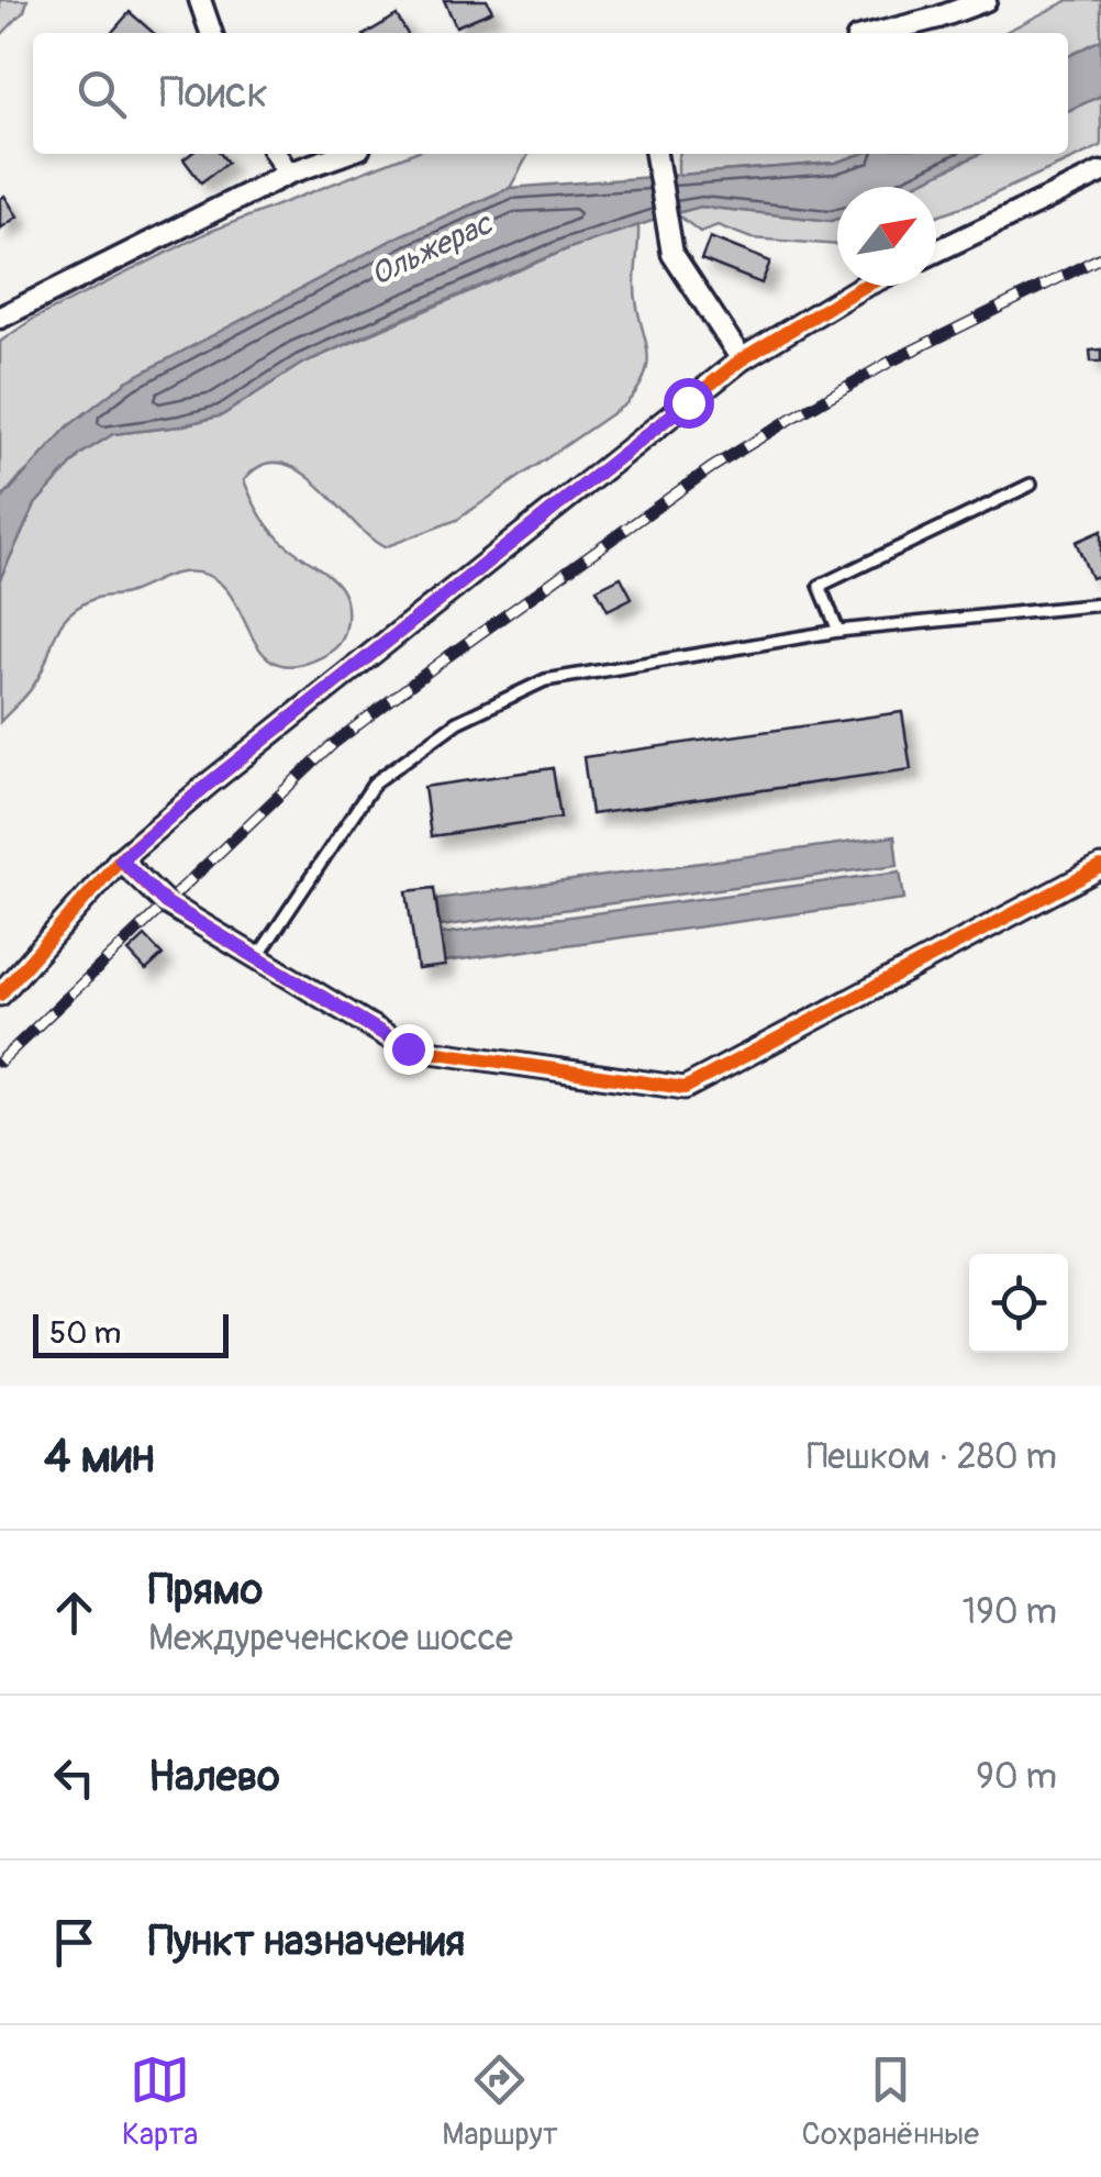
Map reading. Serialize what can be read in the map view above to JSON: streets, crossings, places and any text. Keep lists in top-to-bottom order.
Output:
{
  "water": ["Ольжерас"],
  "scale_bar": "50 m",
  "north": "top right",
  "page": {
    "search": "Поиск",
    "scale": "50 m",
    "heading": ["4 мин", "Пешком · 280 m"],
    "list": [
      ["Прямо", "Междуреченское шоссе", "190 m"],
      ["Налево", "90 m"],
      "Пункт назначения"
    ],
    "nav": ["Карта", "Маршрут", "Сохранённые"]
  }
}
